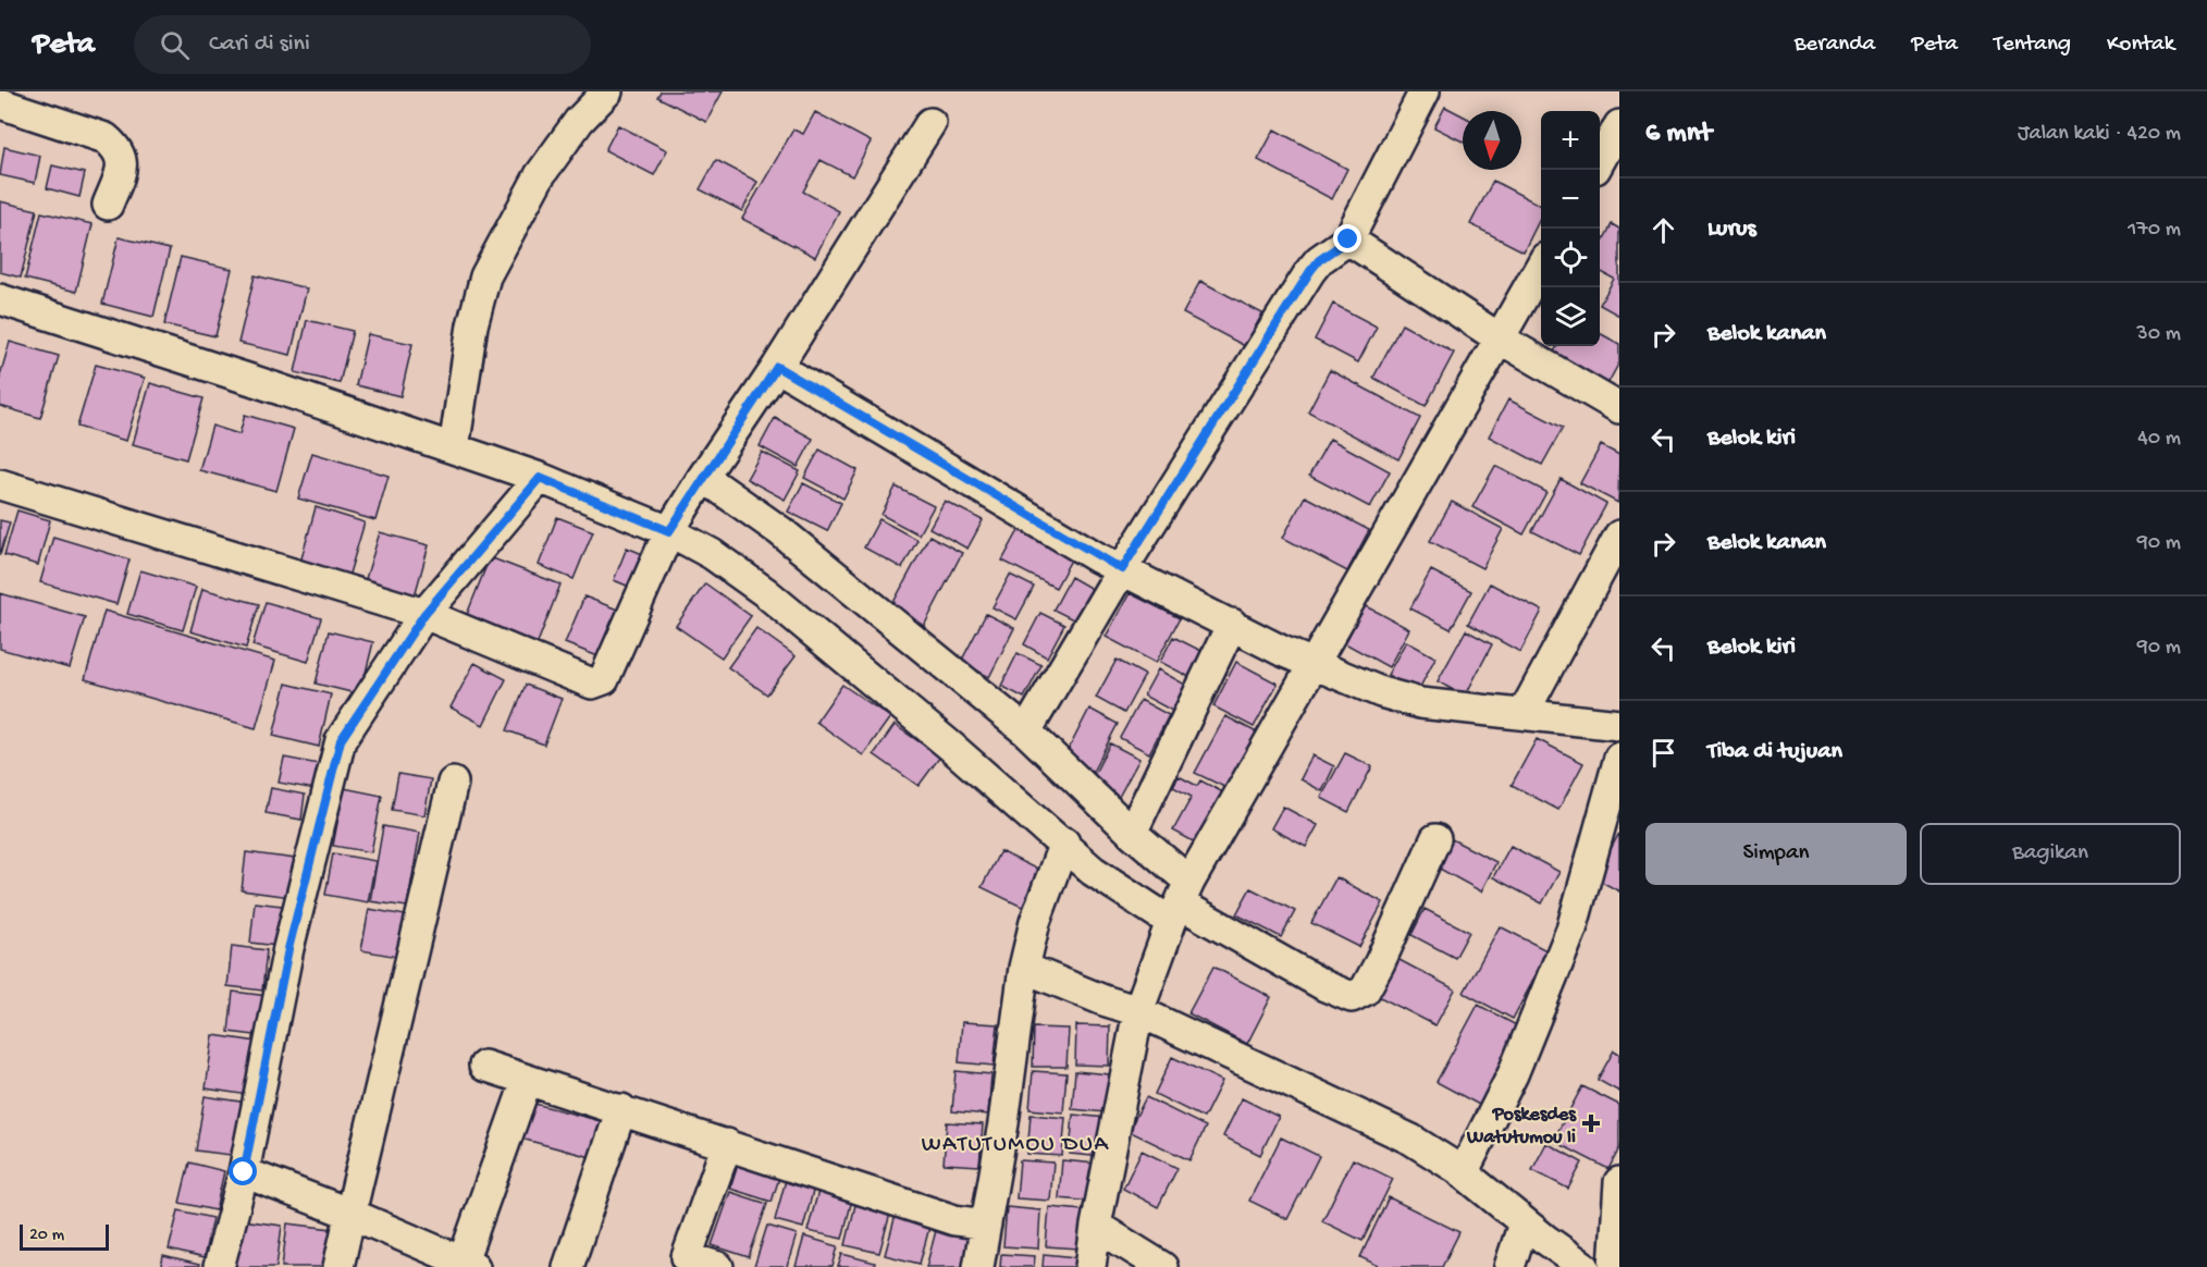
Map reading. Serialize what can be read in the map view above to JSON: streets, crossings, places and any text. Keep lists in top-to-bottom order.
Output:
{
  "districts": ["WATUTUMOU DUA"],
  "places": {
    "health": ["Poskesdes Watutumou Ii"]
  },
  "scale_bar": "20 m",
  "north": "bottom",
  "page": {
    "header": "Peta",
    "search": "Cari di sini",
    "nav": [
      "Beranda",
      "Peta",
      "Tentang",
      "Kontak"
    ],
    "heading": ["6 mnt", "Jalan kaki · 420 m"],
    "map_buttons": ["+", "−"],
    "list": [
      ["Lurus", "170 m"],
      ["Belok kanan", "30 m"],
      ["Belok kiri", "40 m"],
      ["Belok kanan", "90 m"],
      ["Belok kiri", "90 m"],
      "Tiba di tujuan"
    ],
    "buttons": ["Simpan", "Bagikan"],
    "scale": "20 m"
  }
}
